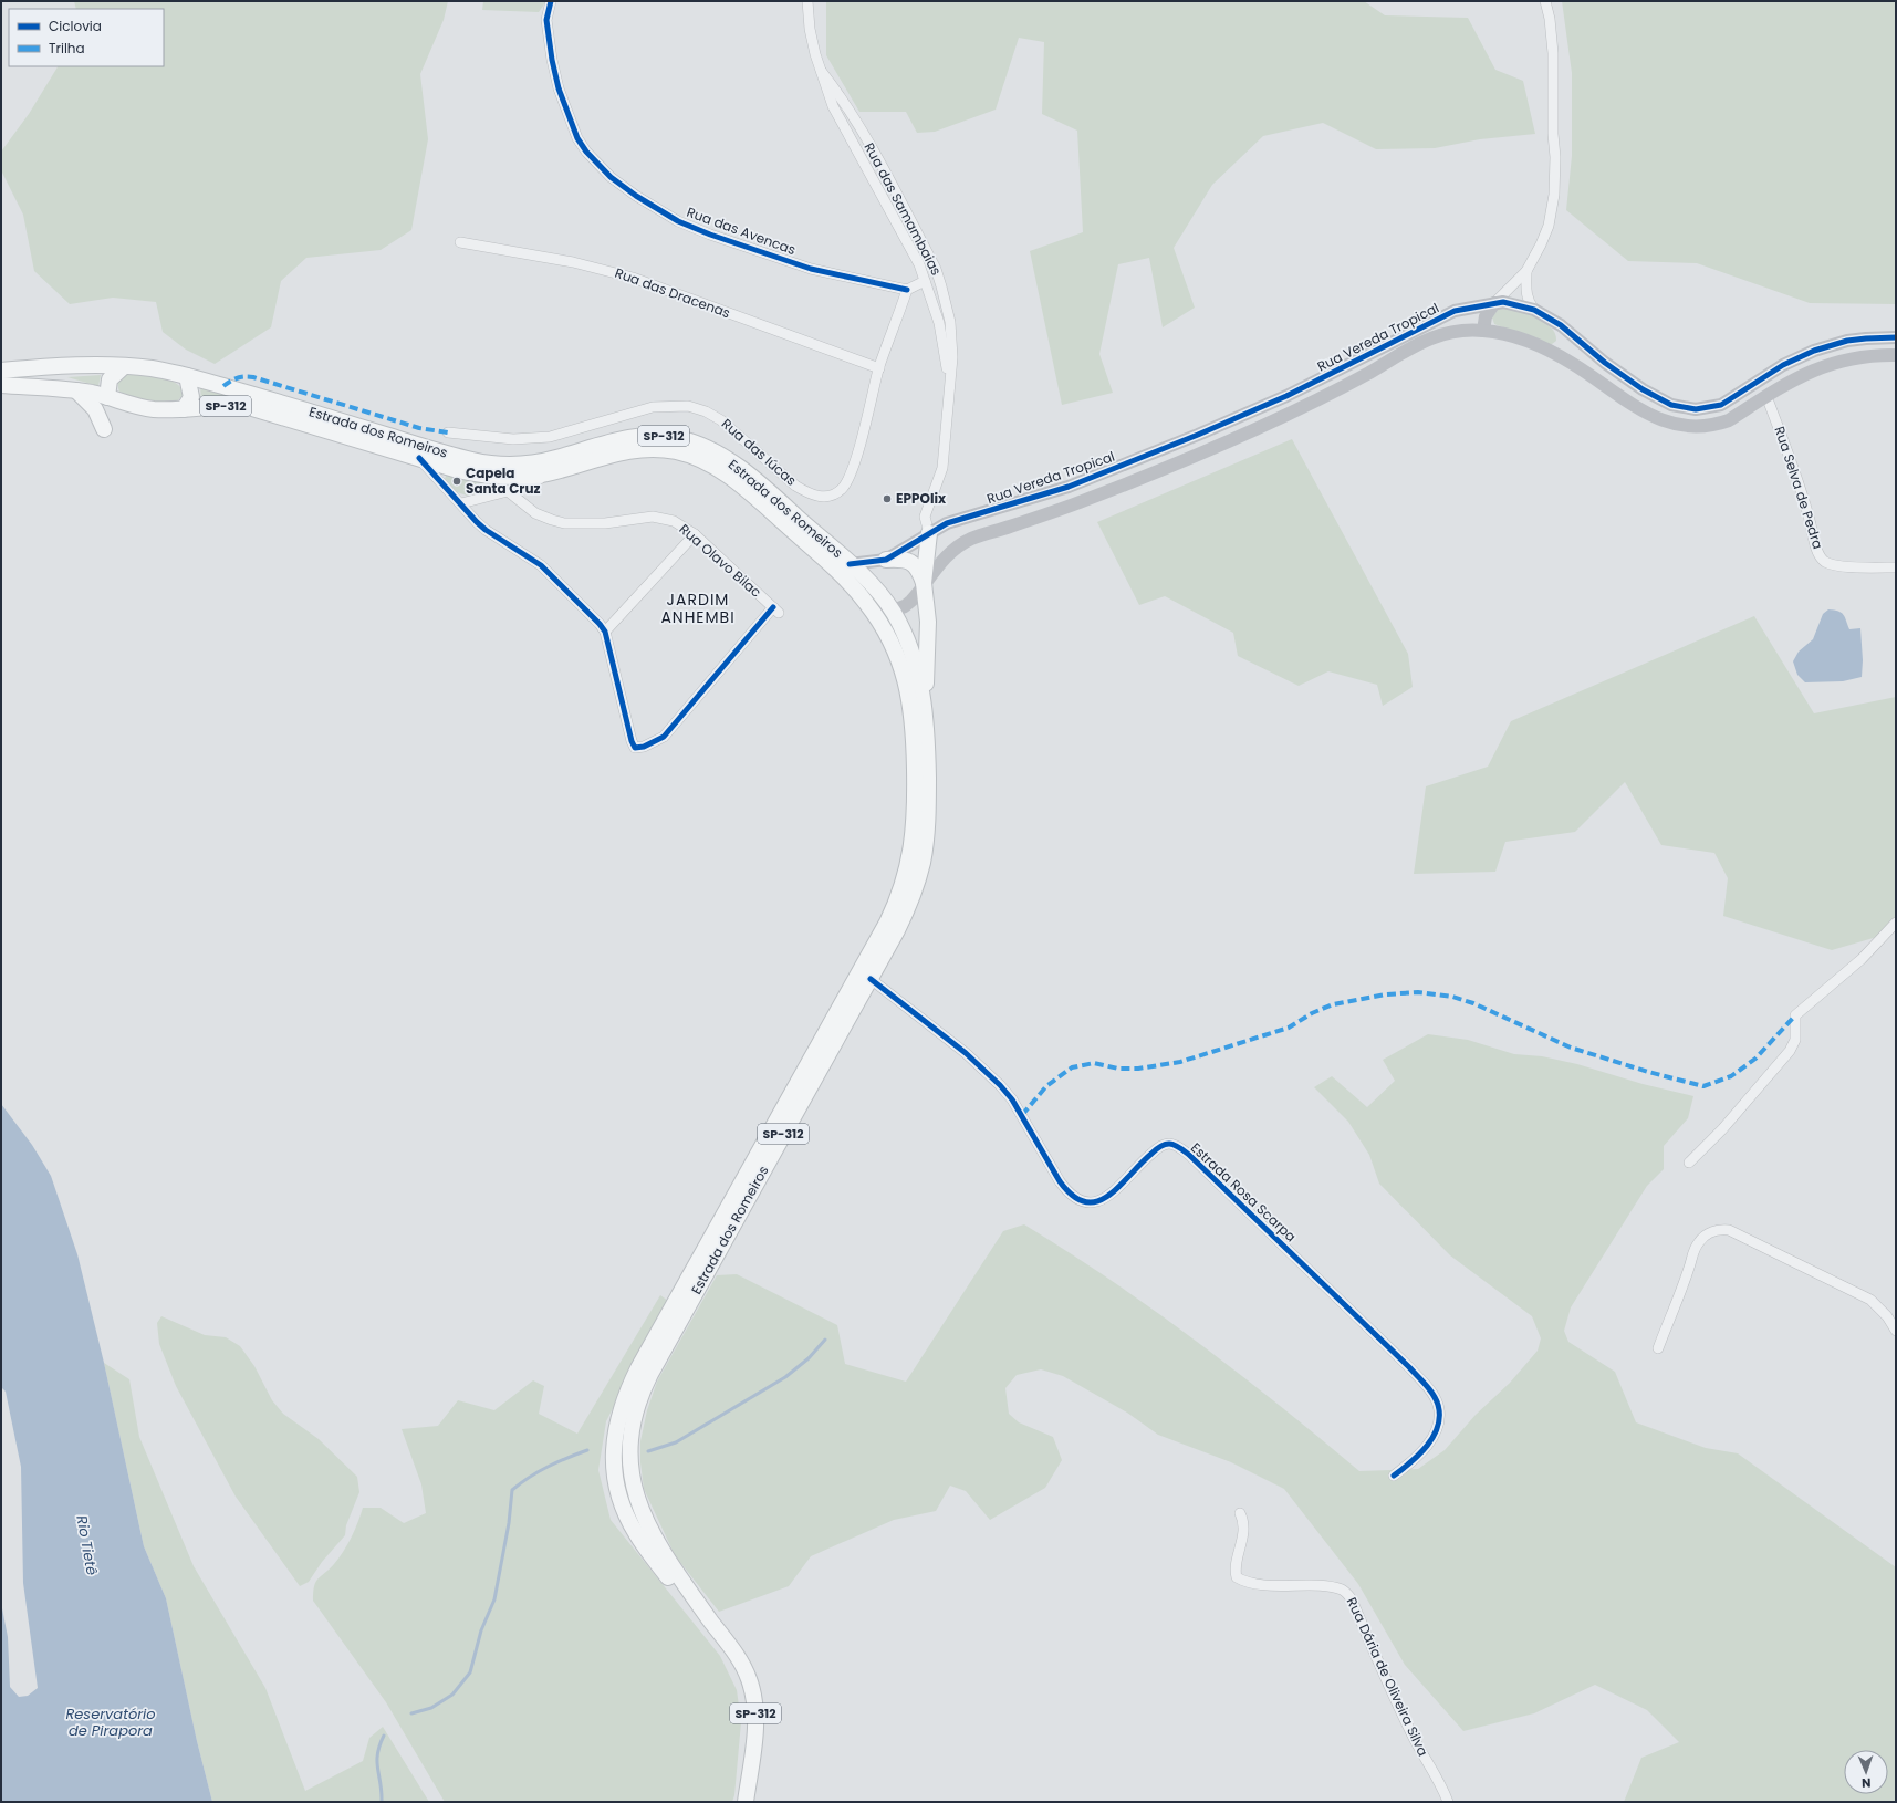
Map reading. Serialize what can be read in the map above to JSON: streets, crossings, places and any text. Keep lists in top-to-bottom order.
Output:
{
  "streets": {
    "main road": ["SP-312", "Estrada dos Romeiros"],
    "street": [
      "Rua das Samambaias",
      "Rua das Avencas",
      "Rua das Dracenas",
      "Rua Vereda Tropical",
      "Rua das Iúcas",
      "Rua Selva de Pedra",
      "Rua Olavo Bilac",
      "Estrada Rosa Scarpa",
      "Rua Dária de Oliveira Silva"
    ]
  },
  "crossings": [
    ["Rua das Samambaias", "Rua Vereda Tropical"],
    ["Rua das Avencas", "Rua das Iúcas"],
    ["Rua das Dracenas", "Rua das Iúcas"],
    ["Rua Vereda Tropical", "Estrada dos Romeiros"],
    ["Rua Vereda Tropical", "Rua Selva de Pedra"],
    ["Estrada dos Romeiros", "Estrada Rosa Scarpa"]
  ],
  "districts": ["JARDIM ANHEMBI"],
  "water": ["Rio Tietê", "Reservatório de Pirapora"],
  "places": ["Capela Santa Cruz", "EPPOlix"],
  "legend": ["Ciclovia", "Trilha"],
  "north": "bottom"
}
